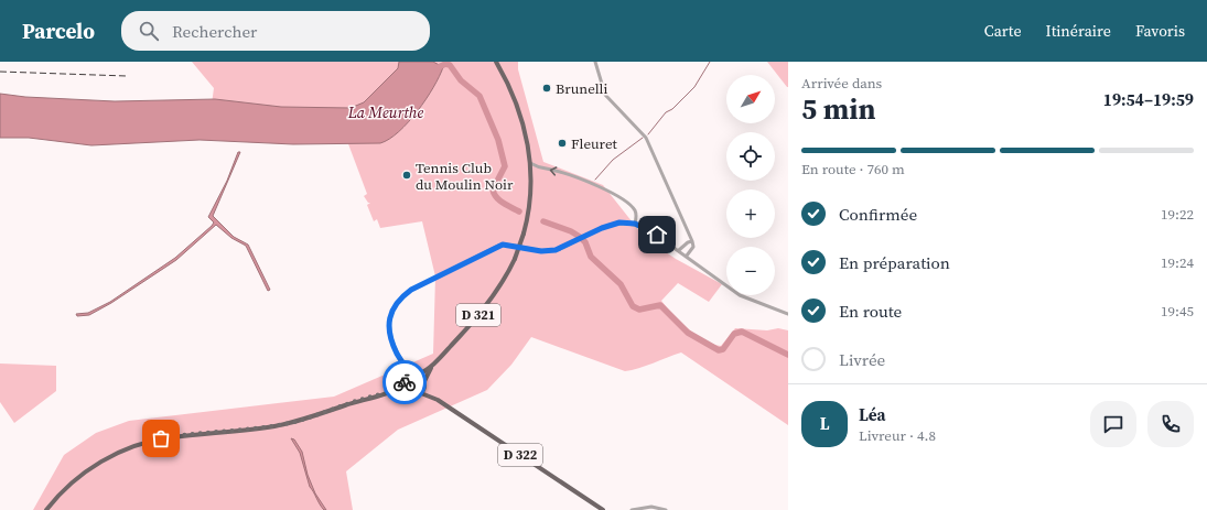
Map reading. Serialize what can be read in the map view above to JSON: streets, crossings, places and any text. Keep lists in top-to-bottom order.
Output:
{
  "streets": {
    "main road": ["D 321", "D 322"]
  },
  "crossings": [
    ["D 321", "D 322"]
  ],
  "water": ["La Meurthe"],
  "places": ["Brunelli", "Fleuret", "Tennis Club du Moulin Noir"],
  "north": "top right",
  "page": {
    "header": "Parcelo",
    "search": "Rechercher",
    "nav": ["Carte", "Itinéraire", "Favoris"],
    "heading": ["5 min", "Arrivée dans", "19:54–19:59"],
    "panel": ["Léa", "Livreur · 4.8"],
    "map_buttons": ["+", "−"],
    "bar": "En route · 760 m",
    "list": [
      ["Confirmée", "19:22"],
      ["En préparation", "19:24"],
      ["En route", "19:45"],
      "Livrée"
    ],
    "round": "L"
  }
}
